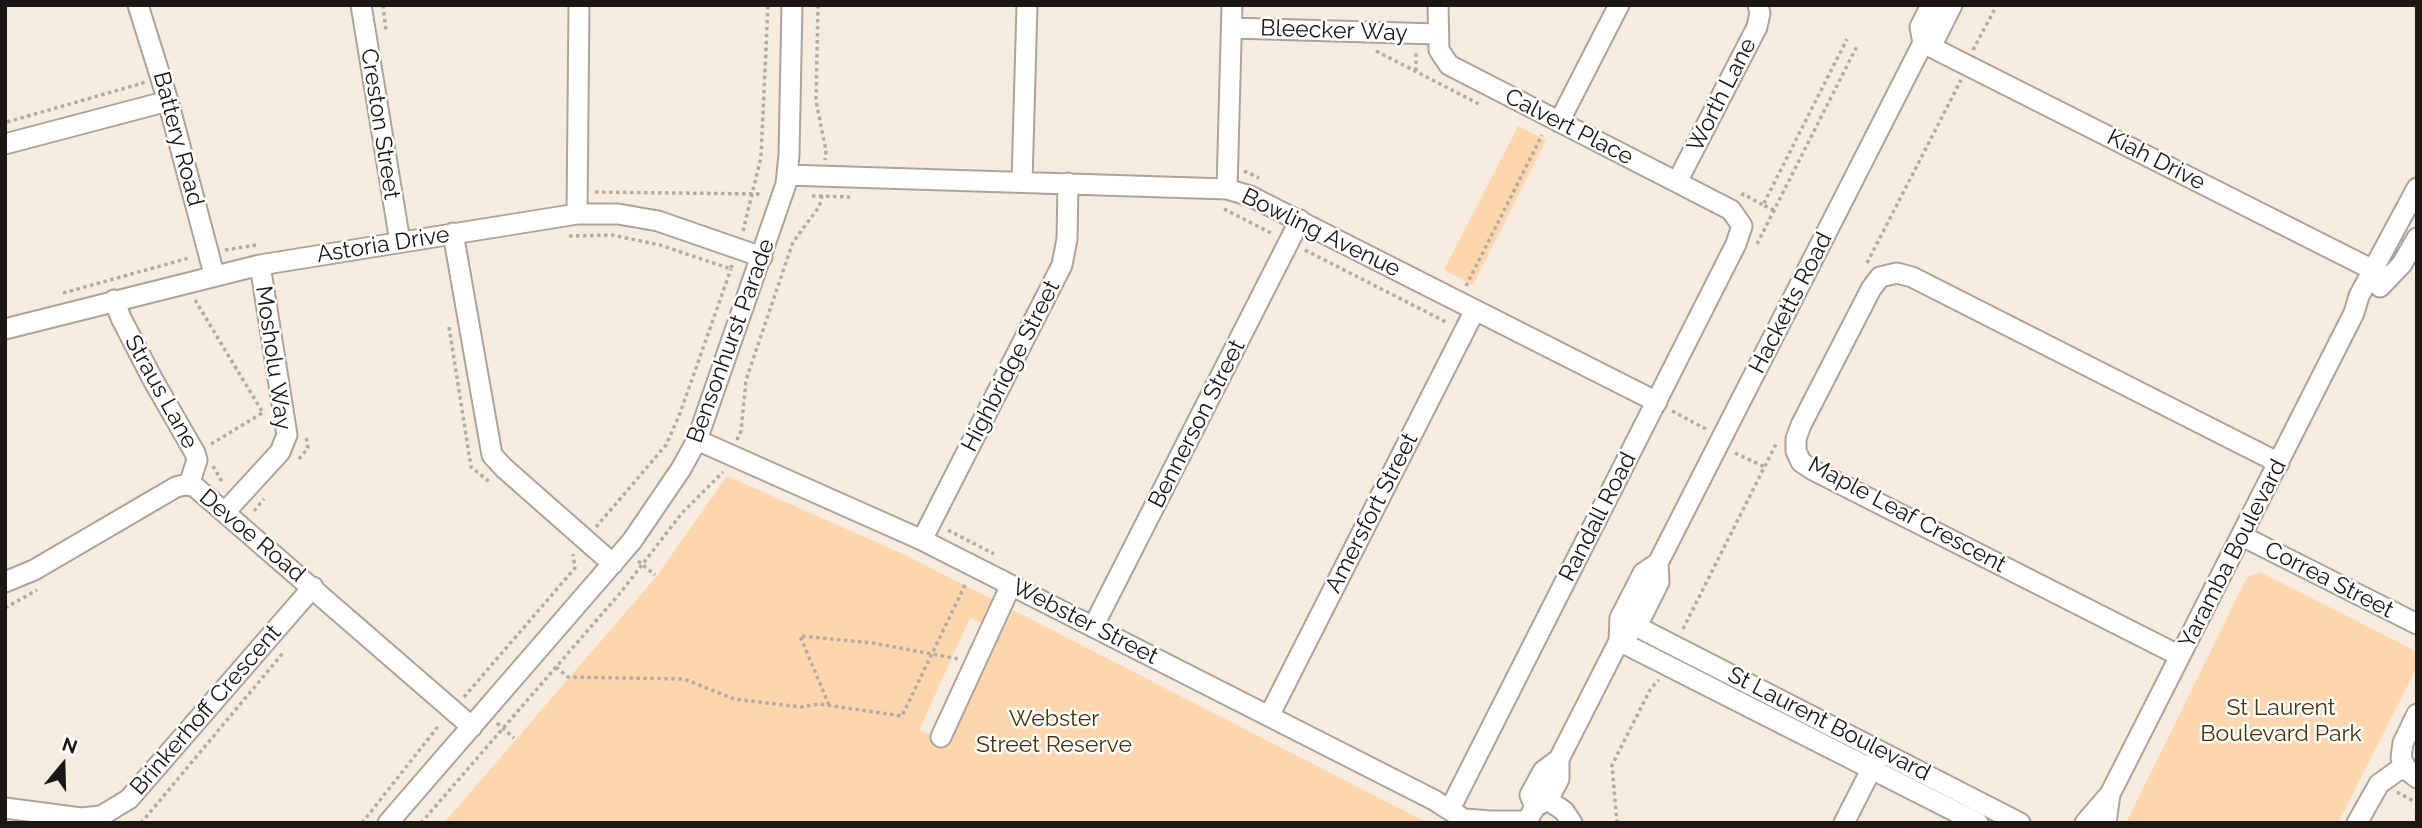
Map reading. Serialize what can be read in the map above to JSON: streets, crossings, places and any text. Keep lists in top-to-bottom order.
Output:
{
  "streets": {
    "street": [
      "Bleecker Way",
      "Worth Lane",
      "Creston Street",
      "Calvert Place",
      "Battery Road",
      "Kiah Drive",
      "Bowling Avenue",
      "Astoria Drive",
      "Hacketts Road",
      "Bensonhurst Parade",
      "Mosholu Way",
      "Highbridge Street",
      "Straus Lane",
      "Bennerson Street",
      "Amersfort Street",
      "Maple Leaf Crescent",
      "Randall Road",
      "Devoe Road",
      "Yaramba Boulevard",
      "Correa Street",
      "Webster Street",
      "Brinkerhoff Crescent",
      "St Laurent Boulevard"
    ]
  },
  "crossings": [
    ["Bleecker Way", "Calvert Place"],
    ["Worth Lane", "Calvert Place"],
    ["Creston Street", "Astoria Drive"],
    ["Calvert Place", "Randall Road"],
    ["Battery Road", "Astoria Drive"],
    ["Kiah Drive", "Hacketts Road"],
    ["Kiah Drive", "Yaramba Boulevard"],
    ["Bowling Avenue", "Bensonhurst Parade"],
    ["Bowling Avenue", "Highbridge Street"],
    ["Bowling Avenue", "Bennerson Street"],
    ["Bowling Avenue", "Amersfort Street"],
    ["Bowling Avenue", "Randall Road"],
    ["Astoria Drive", "Bensonhurst Parade"],
    ["Astoria Drive", "Mosholu Way"],
    ["Astoria Drive", "Straus Lane"],
    ["Hacketts Road", "Webster Street"],
    ["Hacketts Road", "St Laurent Boulevard"],
    ["Bensonhurst Parade", "Devoe Road"],
    ["Bensonhurst Parade", "Webster Street"],
    ["Mosholu Way", "Devoe Road"],
    ["Highbridge Street", "Webster Street"],
    ["Straus Lane", "Devoe Road"],
    ["Bennerson Street", "Webster Street"],
    ["Amersfort Street", "Webster Street"],
    ["Maple Leaf Crescent", "Yaramba Boulevard"],
    ["Randall Road", "Webster Street"],
    ["Devoe Road", "Brinkerhoff Crescent"],
    ["Yaramba Boulevard", "Correa Street"]
  ],
  "parks": ["St Laurent Boulevard Park", "Webster Street Reserve"],
  "north": "top"
}
